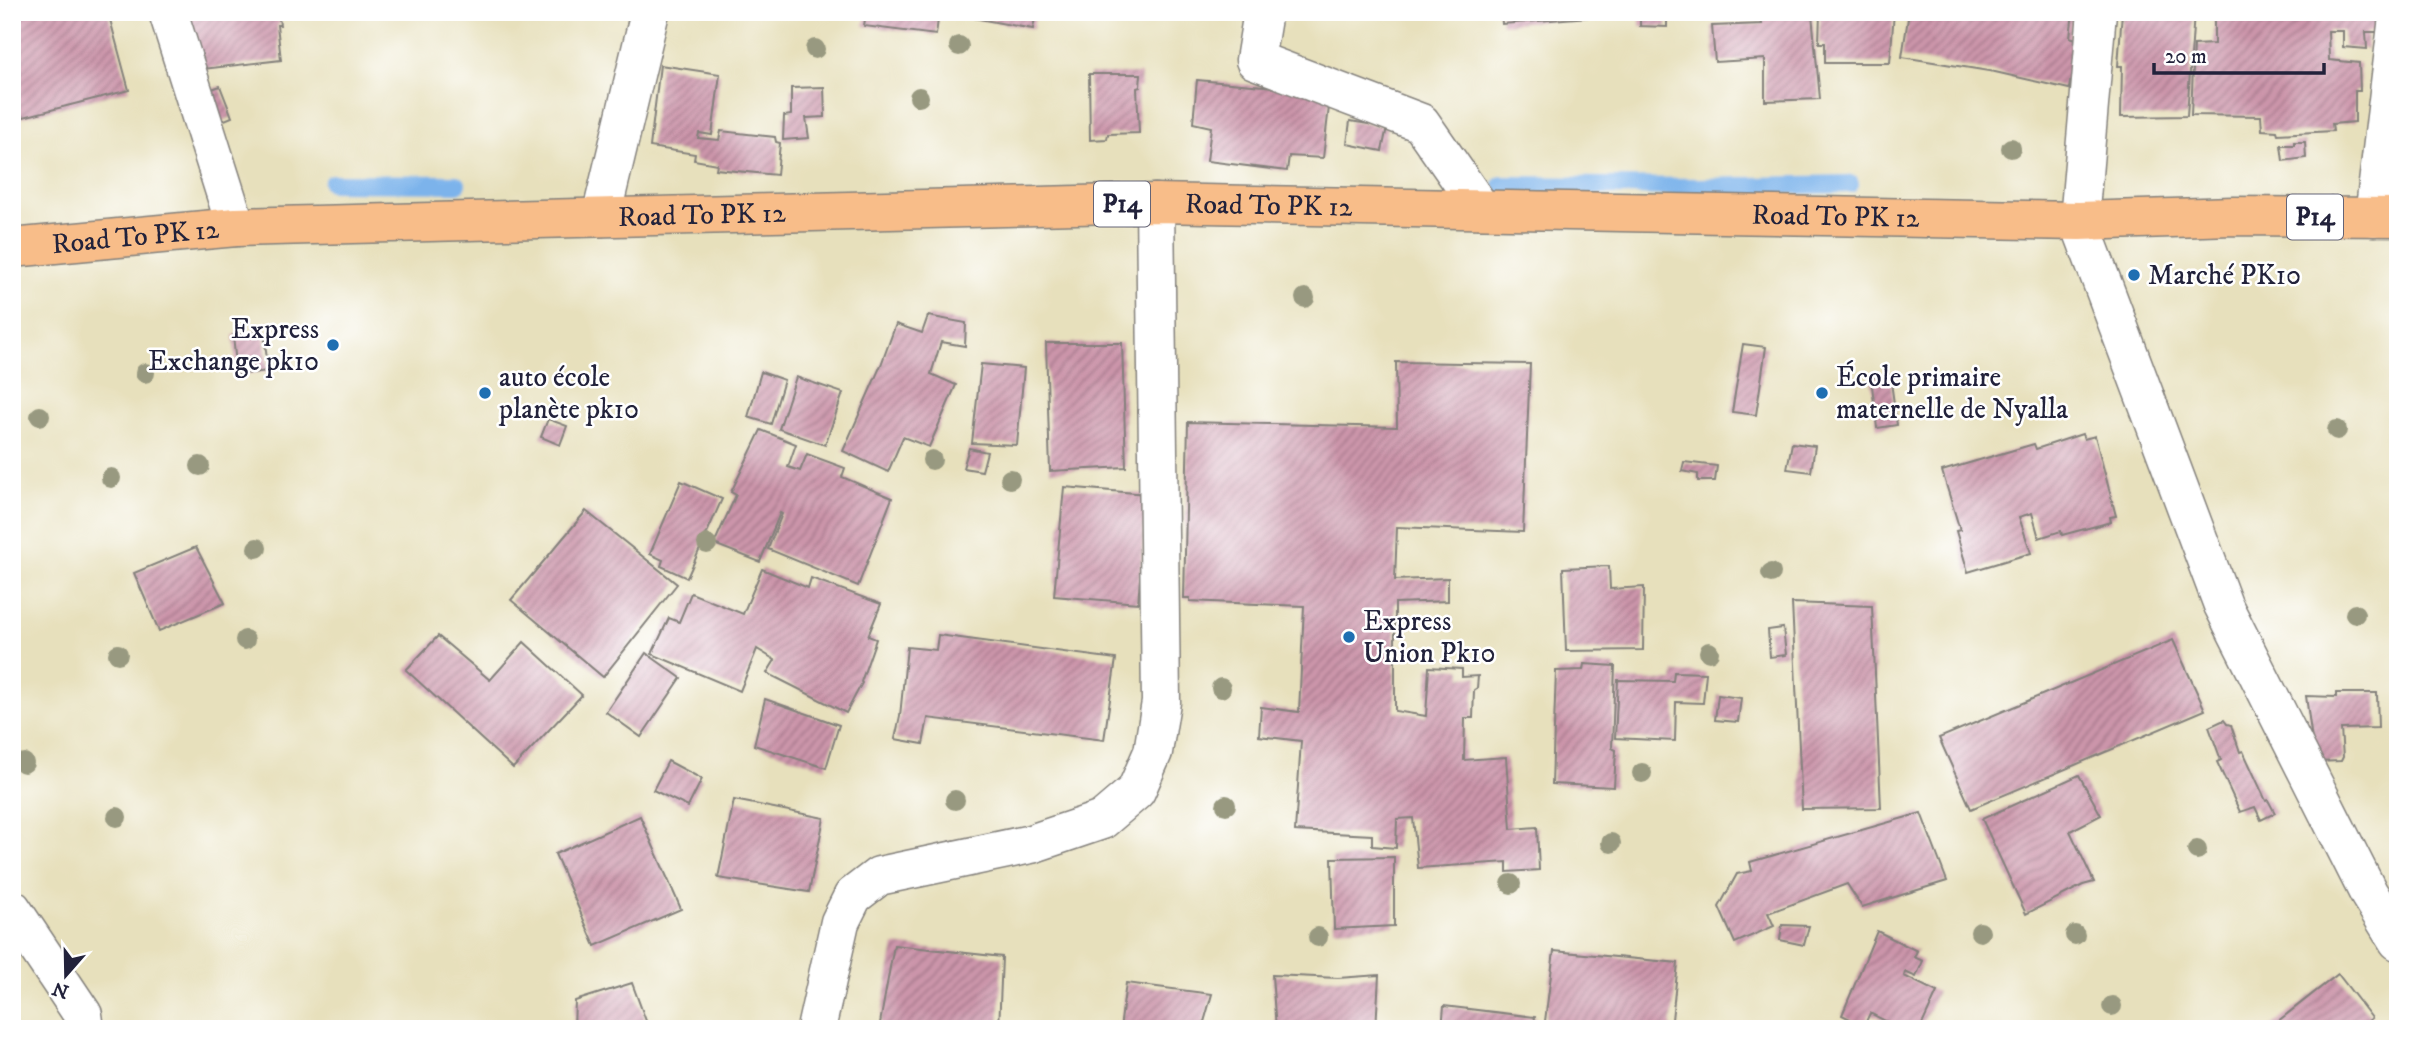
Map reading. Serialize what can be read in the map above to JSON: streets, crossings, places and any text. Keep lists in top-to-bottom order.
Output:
{
  "streets": {
    "main road": ["P14", "Road To PK 12"]
  },
  "places": [
    "Marché PK10",
    "Express Exchange pk10",
    "auto école planète pk10",
    "École primaire maternelle de Nyalla",
    "Express Union Pk10"
  ],
  "scale_bar": "20 m",
  "north": "bottom"
}
